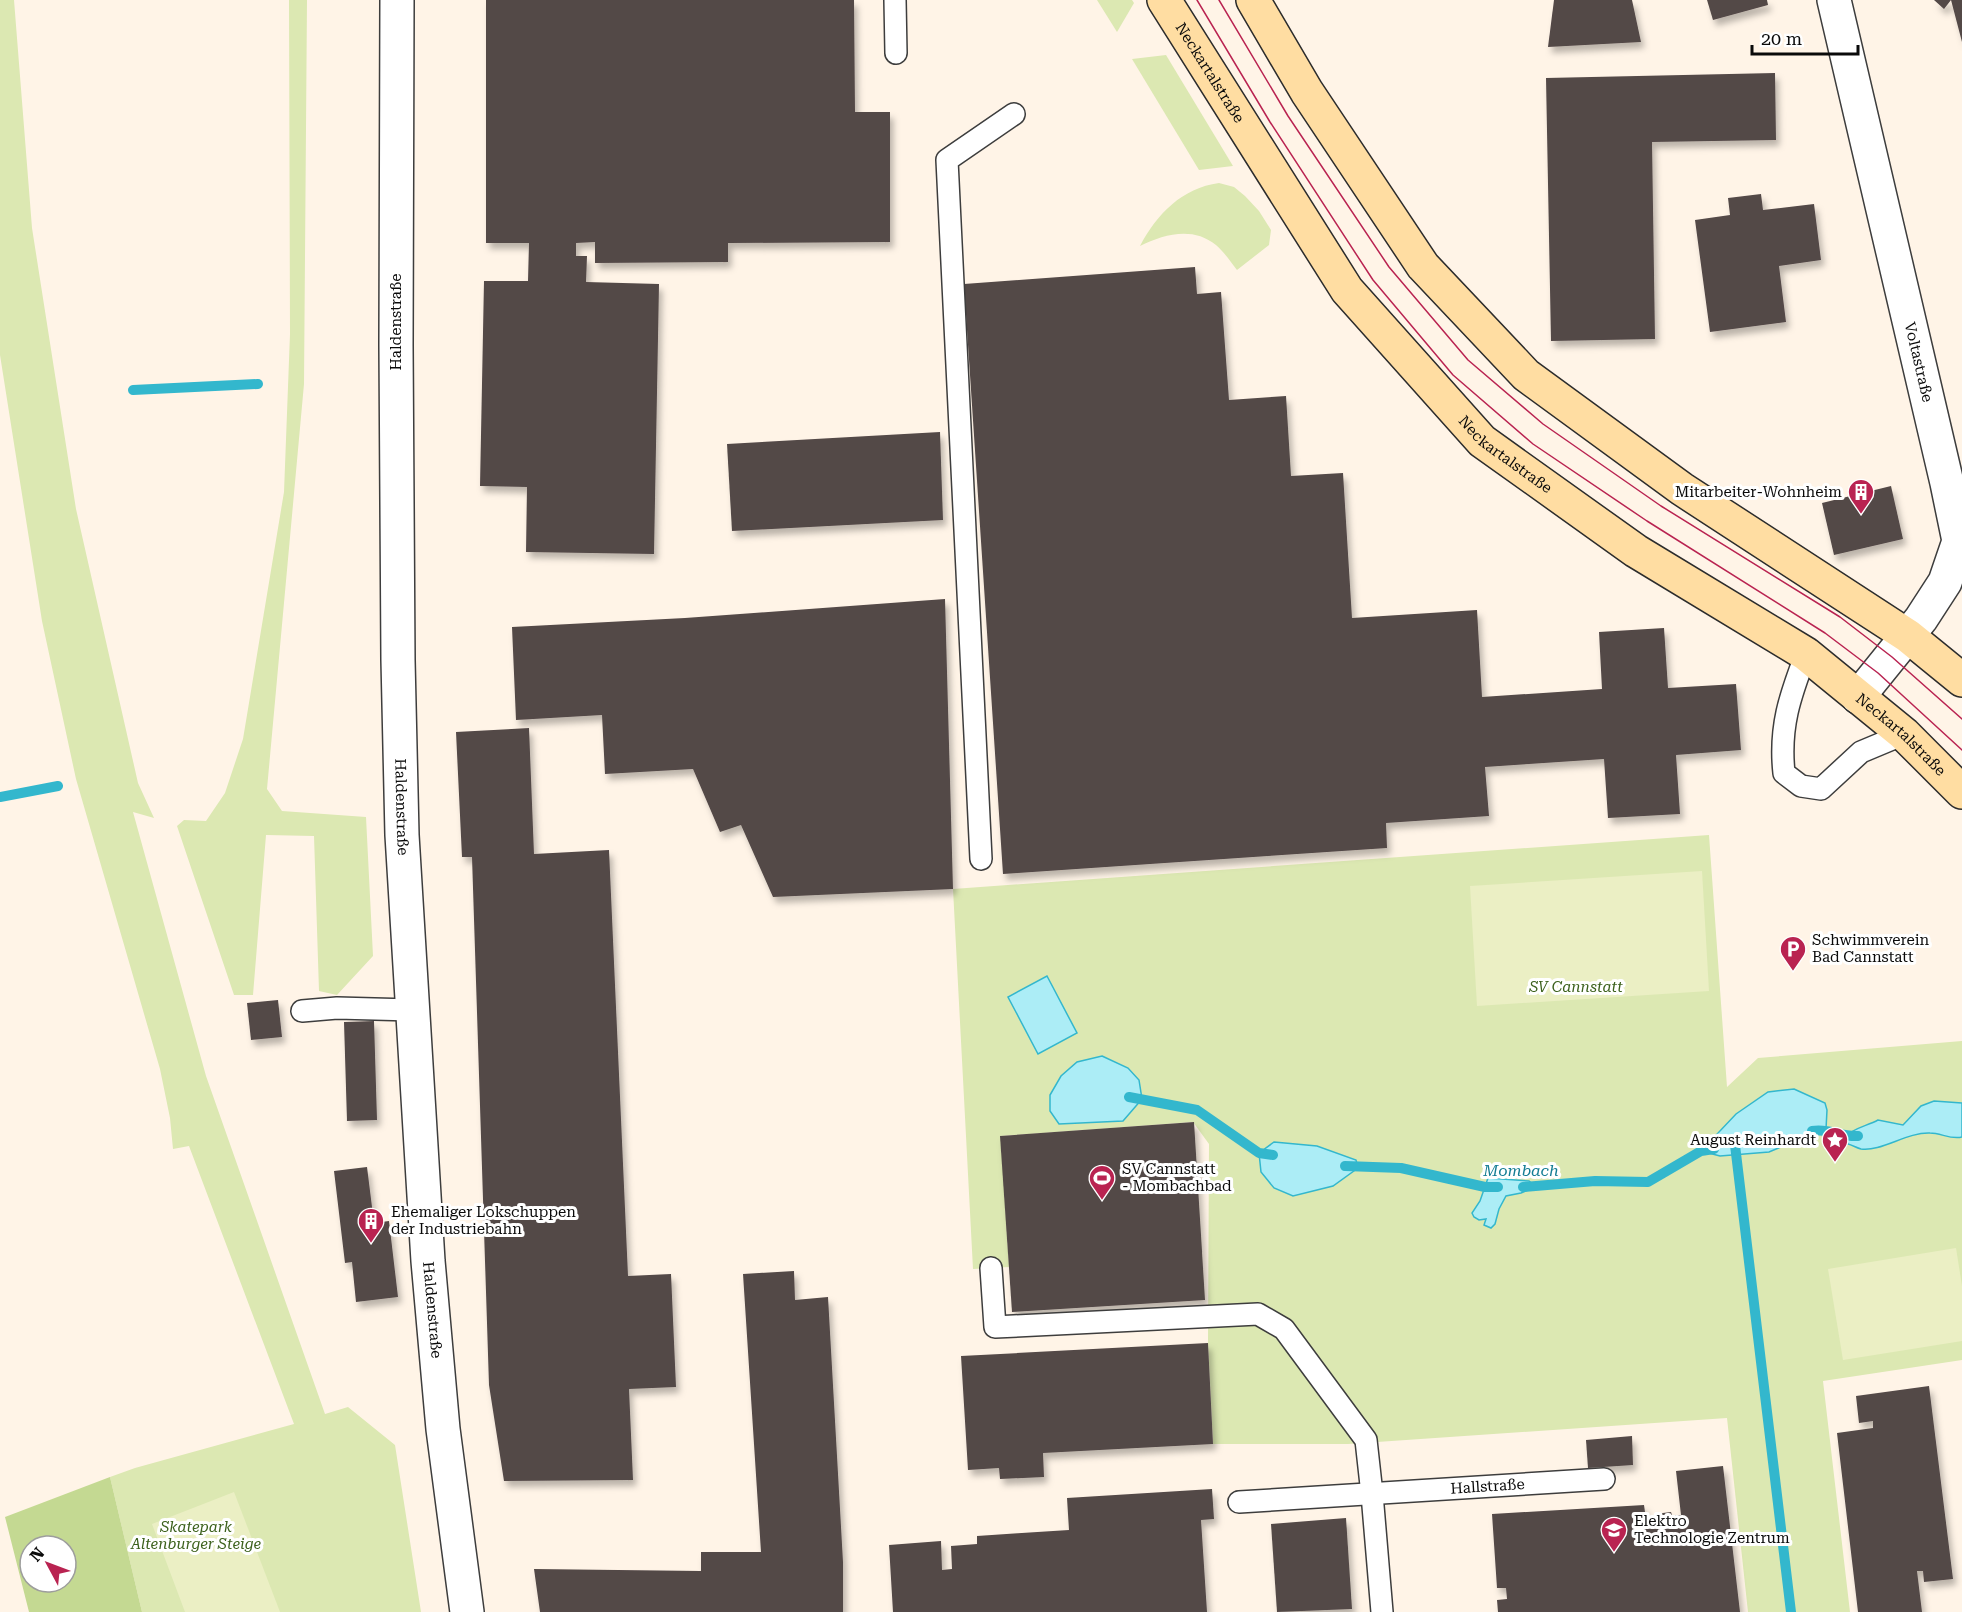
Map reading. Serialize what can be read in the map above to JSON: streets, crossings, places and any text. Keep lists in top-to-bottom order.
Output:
{
  "streets": {
    "main road": ["Neckartalstraße"],
    "street": ["Haldenstraße", "Voltastraße"],
    "lane": ["Hallstraße"]
  },
  "crossings": [
    ["Neckartalstraße", "Voltastraße"]
  ],
  "water": ["Mombach"],
  "parks": ["SV Cannstatt", "Skatepark Altenburger Steige"],
  "places": {
    "building": ["Mitarbeiter-Wohnheim", "Ehemaliger Lokschuppen der Industriebahn"],
    "parking": ["Schwimmverein Bad Cannstatt"],
    "place": ["August Reinhardt"],
    "sports": ["SV Cannstatt - Mombachbad"],
    "school or university": ["Elektro Technologie Zentrum"]
  },
  "scale_bar": "20 m",
  "north": "top left"
}
